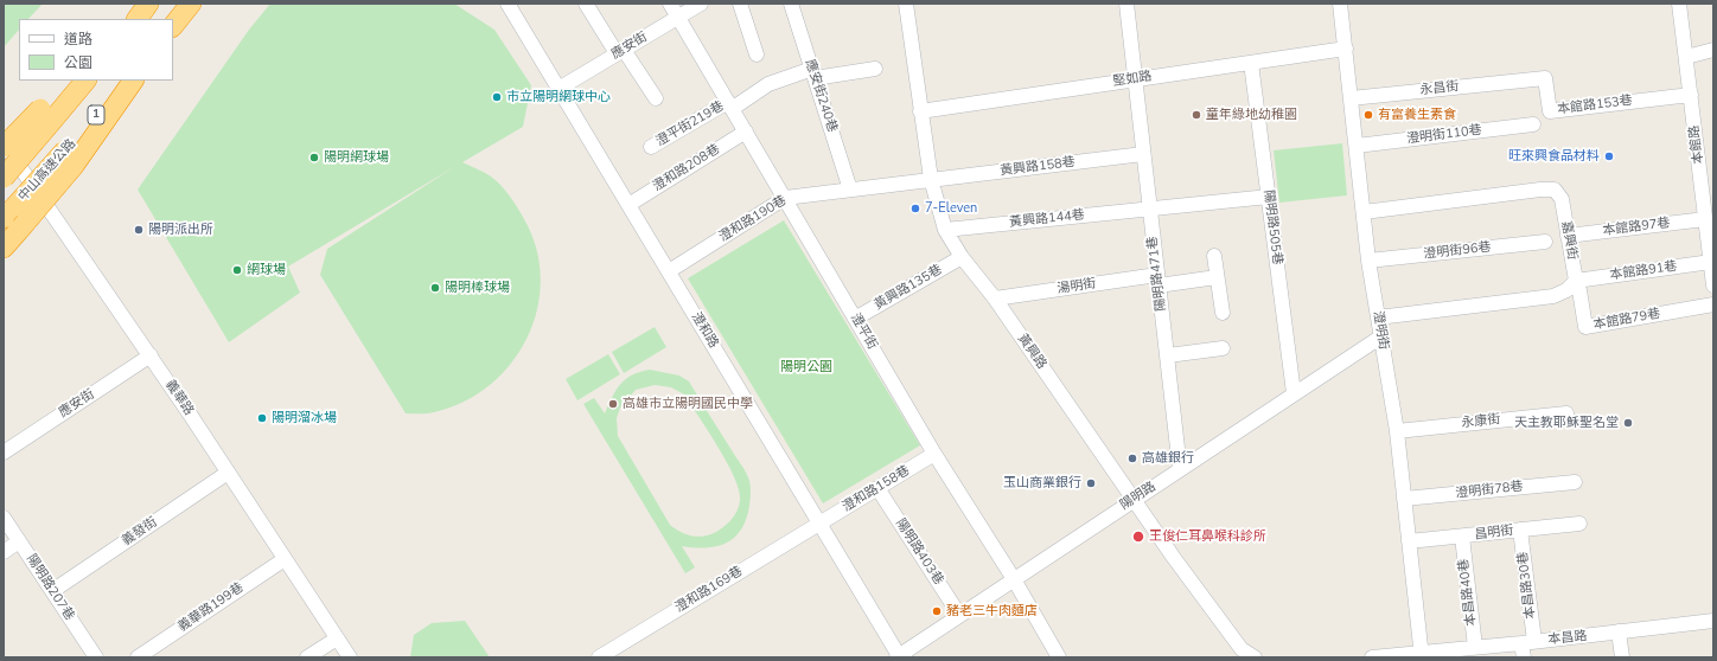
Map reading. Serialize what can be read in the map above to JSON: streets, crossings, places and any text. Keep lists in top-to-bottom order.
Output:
{
  "streets": {
    "highway": ["1", "中山高速公路"],
    "street": [
      "應安街",
      "堅如路",
      "永昌街",
      "應安街240巷",
      "本館路153巷",
      "澄平街219巷",
      "澄明街110巷",
      "本館路",
      "黃興路158巷",
      "澄和路208巷",
      "澄和路190巷",
      "黃興路144巷",
      "陽明路505巷",
      "本館路97巷",
      "嘉興街",
      "澄明街96巷",
      "本館路91巷",
      "陽明路471巷",
      "湯明街",
      "黃興路135巷",
      "本館路79巷",
      "澄和路",
      "澄明街",
      "澄平街",
      "黃興路",
      "義華路",
      "永康街",
      "澄和路158巷",
      "澄明街78巷",
      "陽明路",
      "義發街",
      "昌明街",
      "陽明路403巷",
      "本昌路30巷",
      "陽明路207巷",
      "澄和路169巷",
      "本昌路40巷",
      "義華路199巷",
      "本昌路"
    ]
  },
  "crossings": [
    ["應安街", "澄和路"],
    ["應安街", "澄平街"],
    ["應安街", "義華路"],
    ["堅如路", "陽明路505巷"],
    ["堅如路", "陽明路471巷"],
    ["堅如路", "澄明街"],
    ["堅如路", "黃興路"],
    ["永昌街", "本館路153巷"],
    ["永昌街", "澄明街"],
    ["應安街240巷", "澄平街219巷"],
    ["應安街240巷", "澄和路190巷"],
    ["本館路153巷", "本館路"],
    ["澄平街219巷", "澄平街"],
    ["澄明街110巷", "澄明街"],
    ["本館路", "本館路97巷"],
    ["本館路", "本館路91巷"],
    ["黃興路158巷", "澄和路190巷"],
    ["黃興路158巷", "陽明路471巷"],
    ["黃興路158巷", "黃興路"],
    ["澄和路208巷", "澄和路"],
    ["澄和路208巷", "澄平街"],
    ["澄和路190巷", "澄和路"],
    ["澄和路190巷", "澄平街"],
    ["澄和路190巷", "黃興路"],
    ["黃興路144巷", "陽明路505巷"],
    ["黃興路144巷", "陽明路471巷"],
    ["黃興路144巷", "黃興路"],
    ["陽明路505巷", "陽明路"],
    ["本館路97巷", "嘉興街"],
    ["嘉興街", "本館路91巷"],
    ["嘉興街", "本館路79巷"],
    ["嘉興街", "澄明街"],
    ["澄明街96巷", "澄明街"],
    ["本館路91巷", "本館路79巷"],
    ["陽明路471巷", "湯明街"],
    ["陽明路471巷", "陽明路"],
    ["湯明街", "黃興路"],
    ["黃興路135巷", "澄平街"],
    ["黃興路135巷", "黃興路"],
    ["澄和路", "澄和路158巷"],
    ["澄和路", "陽明路"],
    ["澄和路", "澄和路169巷"],
    ["澄明街", "永康街"],
    ["澄明街", "澄明街78巷"],
    ["澄明街", "陽明路"],
    ["澄明街", "昌明街"],
    ["澄明街", "本昌路"],
    ["澄平街", "澄和路158巷"],
    ["澄平街", "陽明路"],
    ["黃興路", "陽明路"],
    ["義華路", "義發街"],
    ["義華路", "義華路199巷"],
    ["澄和路158巷", "陽明路403巷"],
    ["澄和路158巷", "澄和路169巷"],
    ["陽明路", "陽明路403巷"],
    ["義發街", "陽明路207巷"],
    ["昌明街", "本昌路30巷"],
    ["昌明街", "本昌路40巷"],
    ["本昌路30巷", "本昌路"],
    ["本昌路40巷", "本昌路"]
  ],
  "parks": ["陽明公園"],
  "places": [
    "市立陽明網球中心",
    "童年綠地幼稚園",
    "有富養生素食",
    "旺來興食品材料",
    "陽明網球場",
    "7-Eleven",
    "陽明派出所",
    "網球場",
    "陽明棒球場",
    "高雄市立陽明國民中學",
    "陽明溜冰場",
    "天主教耶穌聖名堂",
    "高雄銀行",
    "玉山商業銀行",
    "王俊仁耳鼻喉科診所",
    "豬老三牛肉麵店"
  ],
  "legend": ["道路", "公園"]
}
